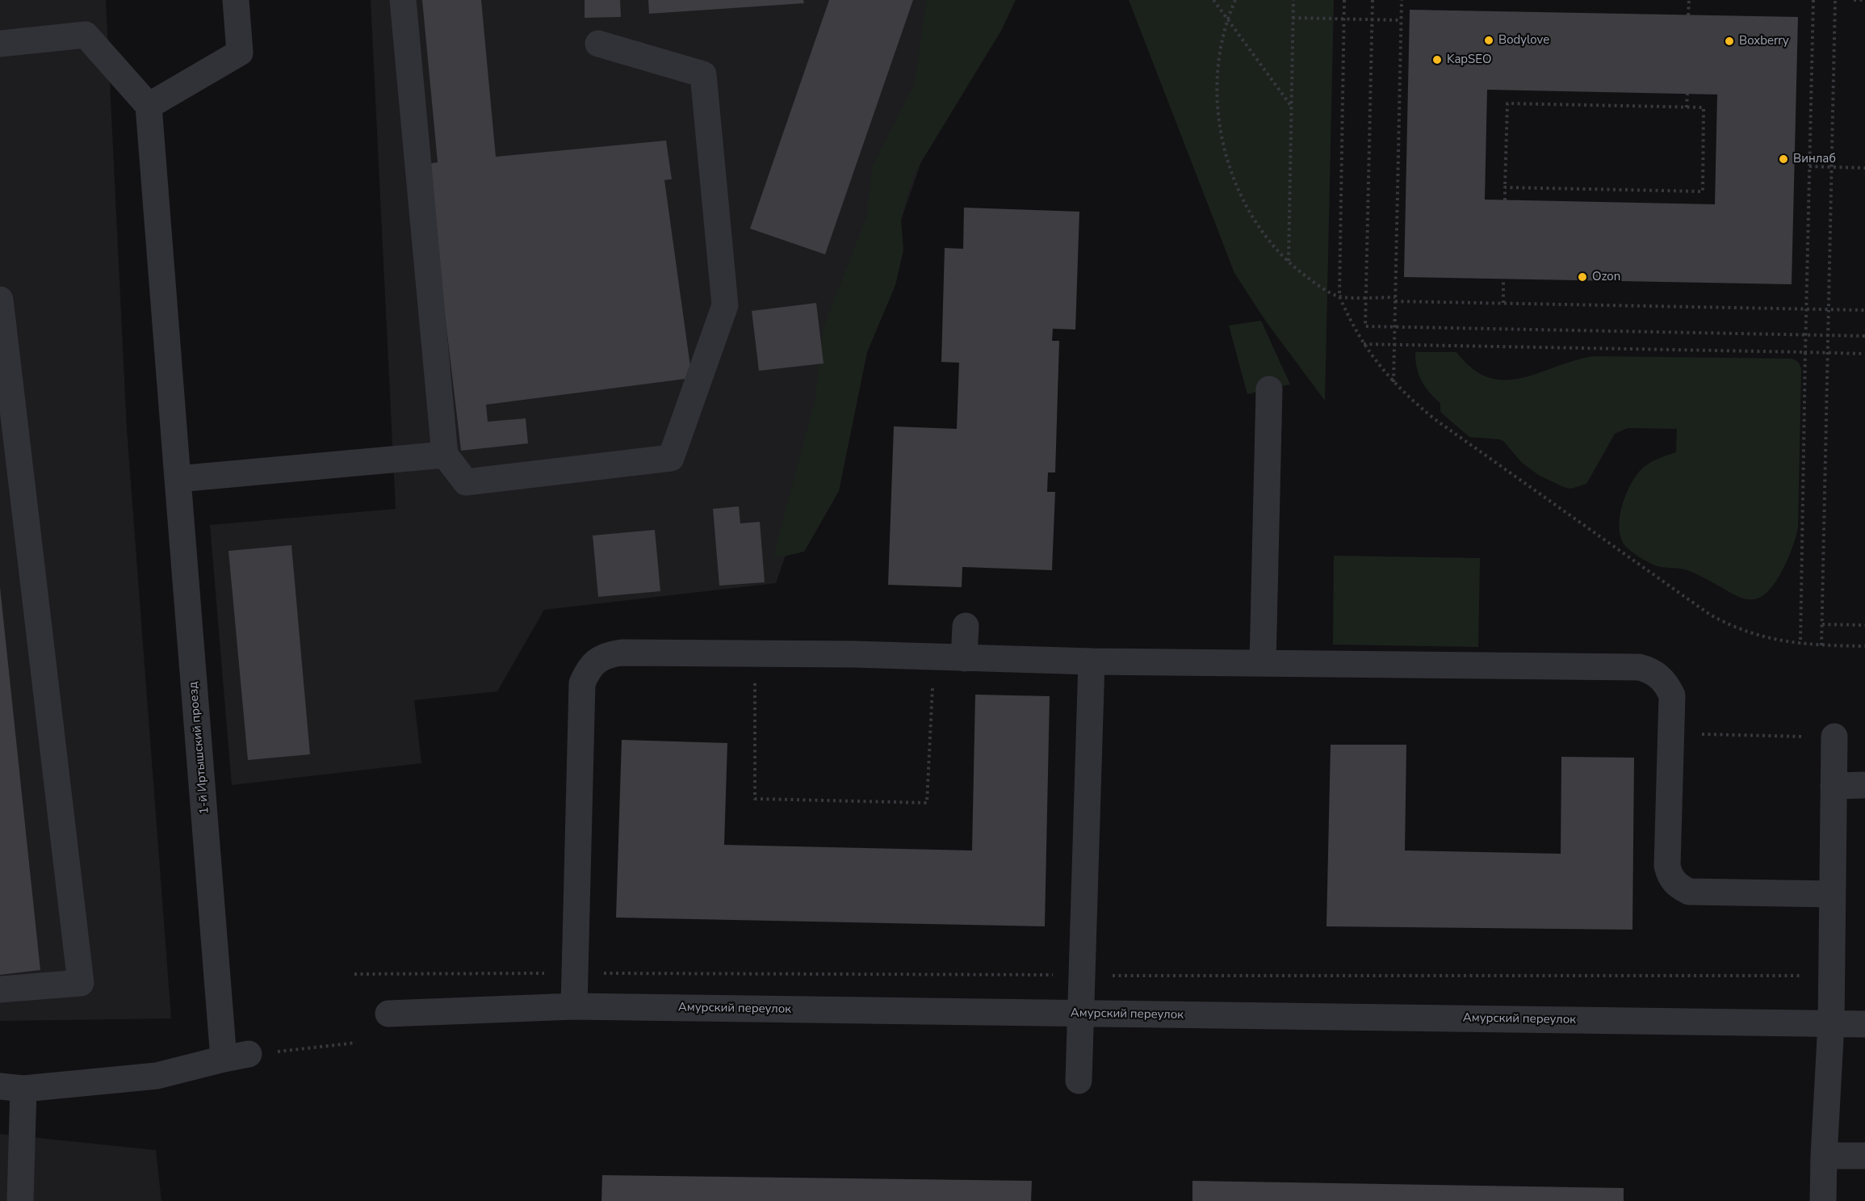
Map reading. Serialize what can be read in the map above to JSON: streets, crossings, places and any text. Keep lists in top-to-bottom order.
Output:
{
  "streets": {
    "street": ["1-й Иртышский проезд", "Амурский переулок"]
  },
  "places": [
    "Bodylove",
    "Boxberry",
    "KapSEO",
    "Винлаб",
    "Ozon"
  ]
}
